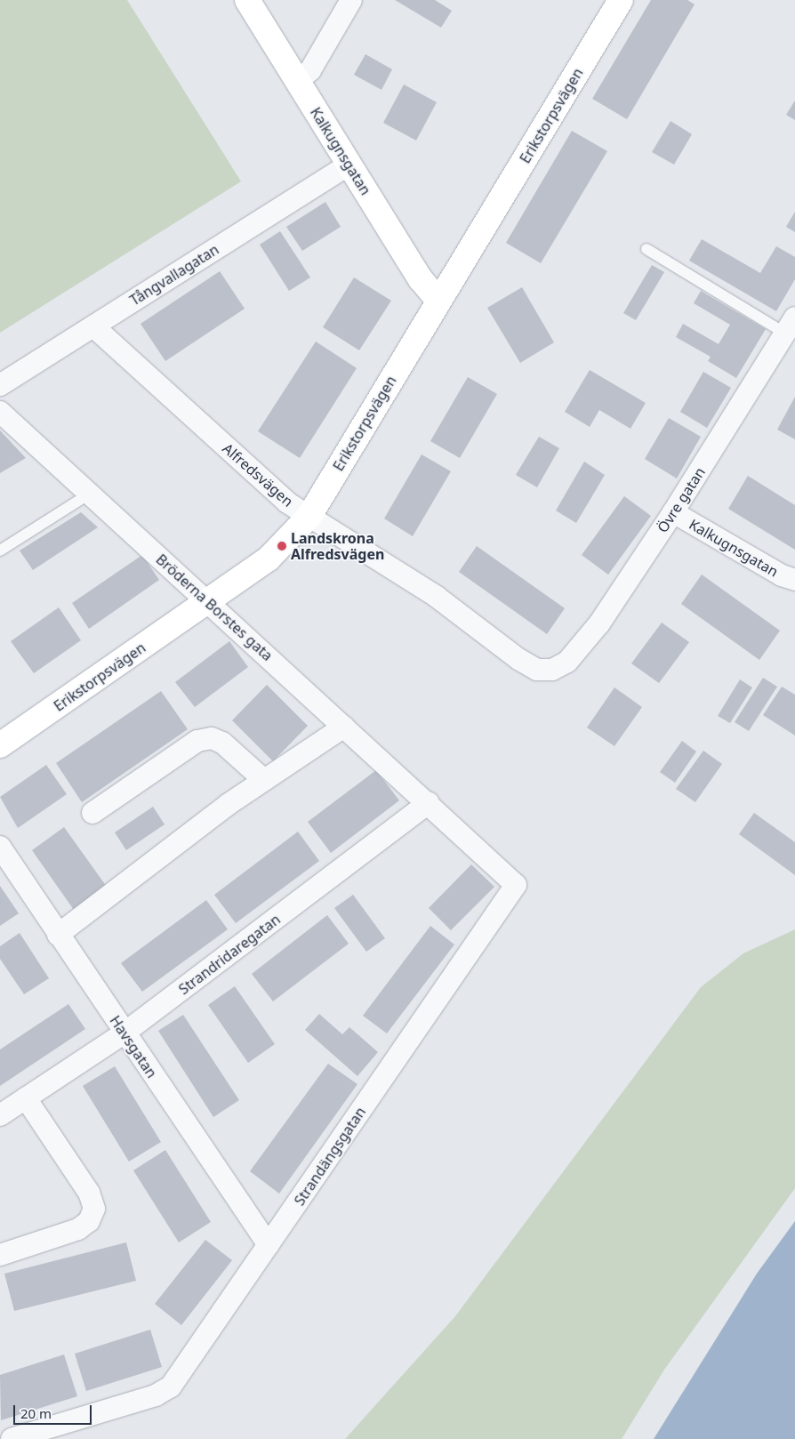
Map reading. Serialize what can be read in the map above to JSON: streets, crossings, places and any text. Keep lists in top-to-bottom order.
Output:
{
  "streets": {
    "street": [
      "Erikstorpsvägen",
      "Kalkugnsgatan",
      "Tångvallagatan",
      "Alfredsvägen",
      "Övre gatan",
      "Bröderna Borstes gata",
      "Strandridaregatan",
      "Havsgatan",
      "Strandängsgatan"
    ]
  },
  "crossings": [
    ["Erikstorpsvägen", "Kalkugnsgatan"],
    ["Erikstorpsvägen", "Alfredsvägen"],
    ["Erikstorpsvägen", "Bröderna Borstes gata"],
    ["Kalkugnsgatan", "Tångvallagatan"],
    ["Kalkugnsgatan", "Övre gatan"],
    ["Tångvallagatan", "Alfredsvägen"],
    ["Alfredsvägen", "Övre gatan"],
    ["Bröderna Borstes gata", "Strandridaregatan"],
    ["Bröderna Borstes gata", "Strandängsgatan"],
    ["Strandridaregatan", "Havsgatan"],
    ["Strandridaregatan", "Strandängsgatan"],
    ["Havsgatan", "Strandängsgatan"]
  ],
  "places": ["Landskrona Alfredsvägen"],
  "scale_bar": "20 m"
}
